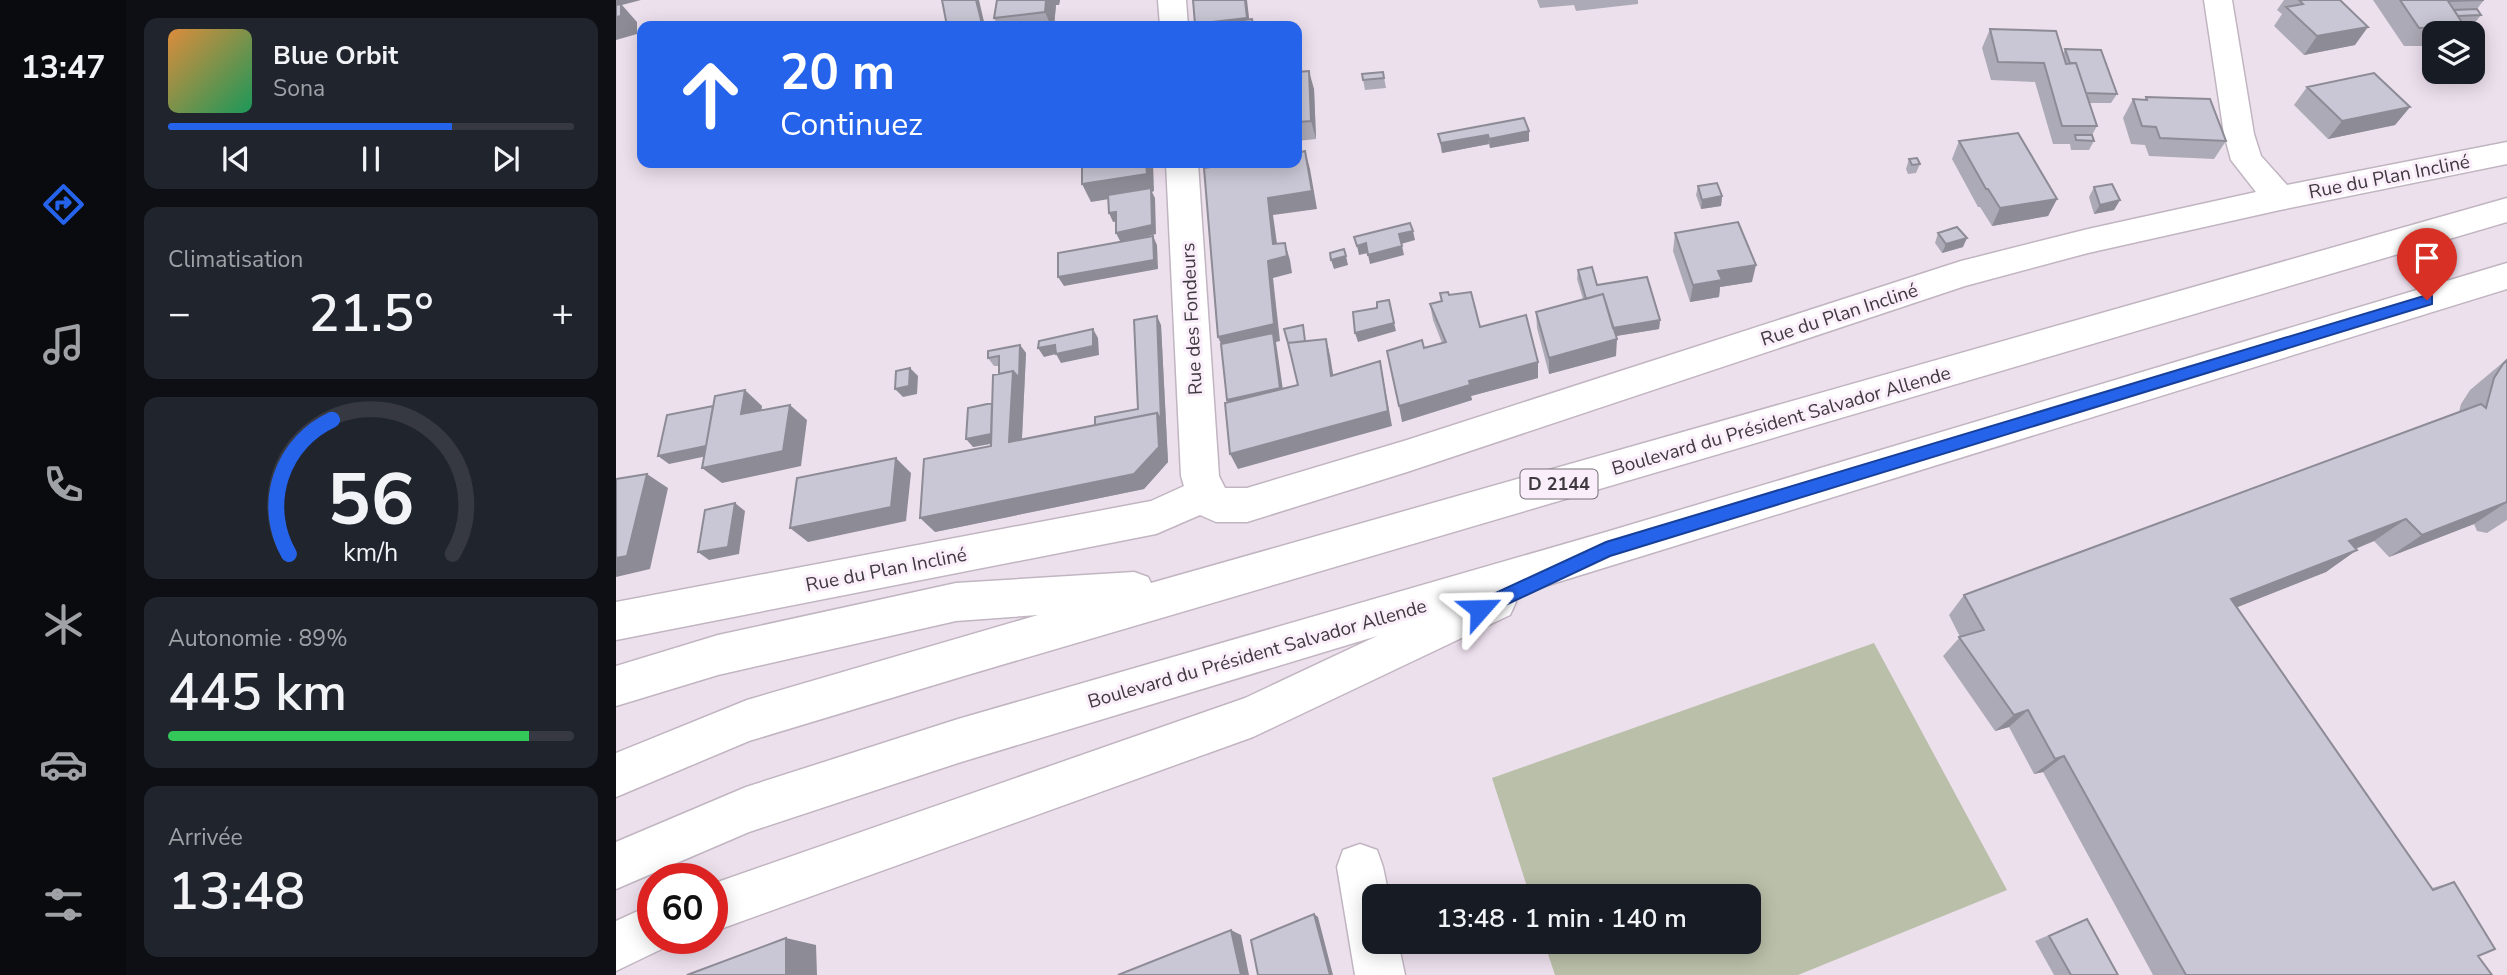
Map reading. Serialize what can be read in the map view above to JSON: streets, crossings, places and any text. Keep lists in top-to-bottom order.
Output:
{
  "streets": {
    "main road": [
      "Rue du Plan Incliné",
      "Rue des Fondeurs",
      "Boulevard du Président Salvador Allende",
      "D 2144"
    ]
  },
  "crossings": [
    ["Rue du Plan Incliné", "Rue des Fondeurs"]
  ],
  "page": {
    "tabs": "13:47",
    "turn": ["20 m", "Continuez"],
    "song": ["Blue Orbit", "Sona"],
    "tile": [
      "Climatisation",
      ["Autonomie · 89%", "445 km"],
      ["Arrivée", "13:48"]
    ],
    "heat": ["−", "21.5°", "+"],
    "limit": "60",
    "trip": "13:48 · 1 min · 140 m",
    "gauge": ["56", "km/h"]
  }
}
